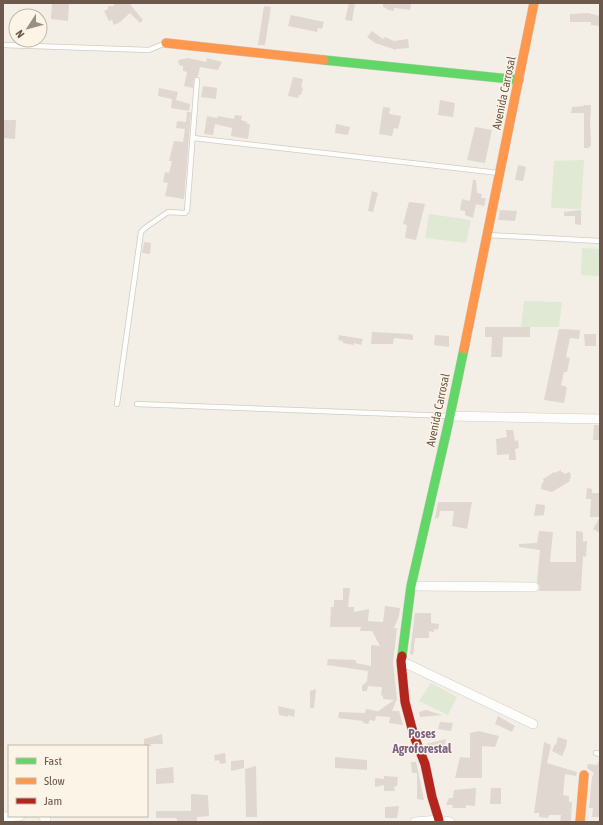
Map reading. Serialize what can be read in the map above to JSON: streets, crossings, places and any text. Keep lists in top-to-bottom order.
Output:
{
  "streets": {
    "street": ["Avenida Carrosal"]
  },
  "districts": ["Poses Agroforestal"],
  "legend": ["Fast", "Slow", "Jam"],
  "north": "bottom left"
}
